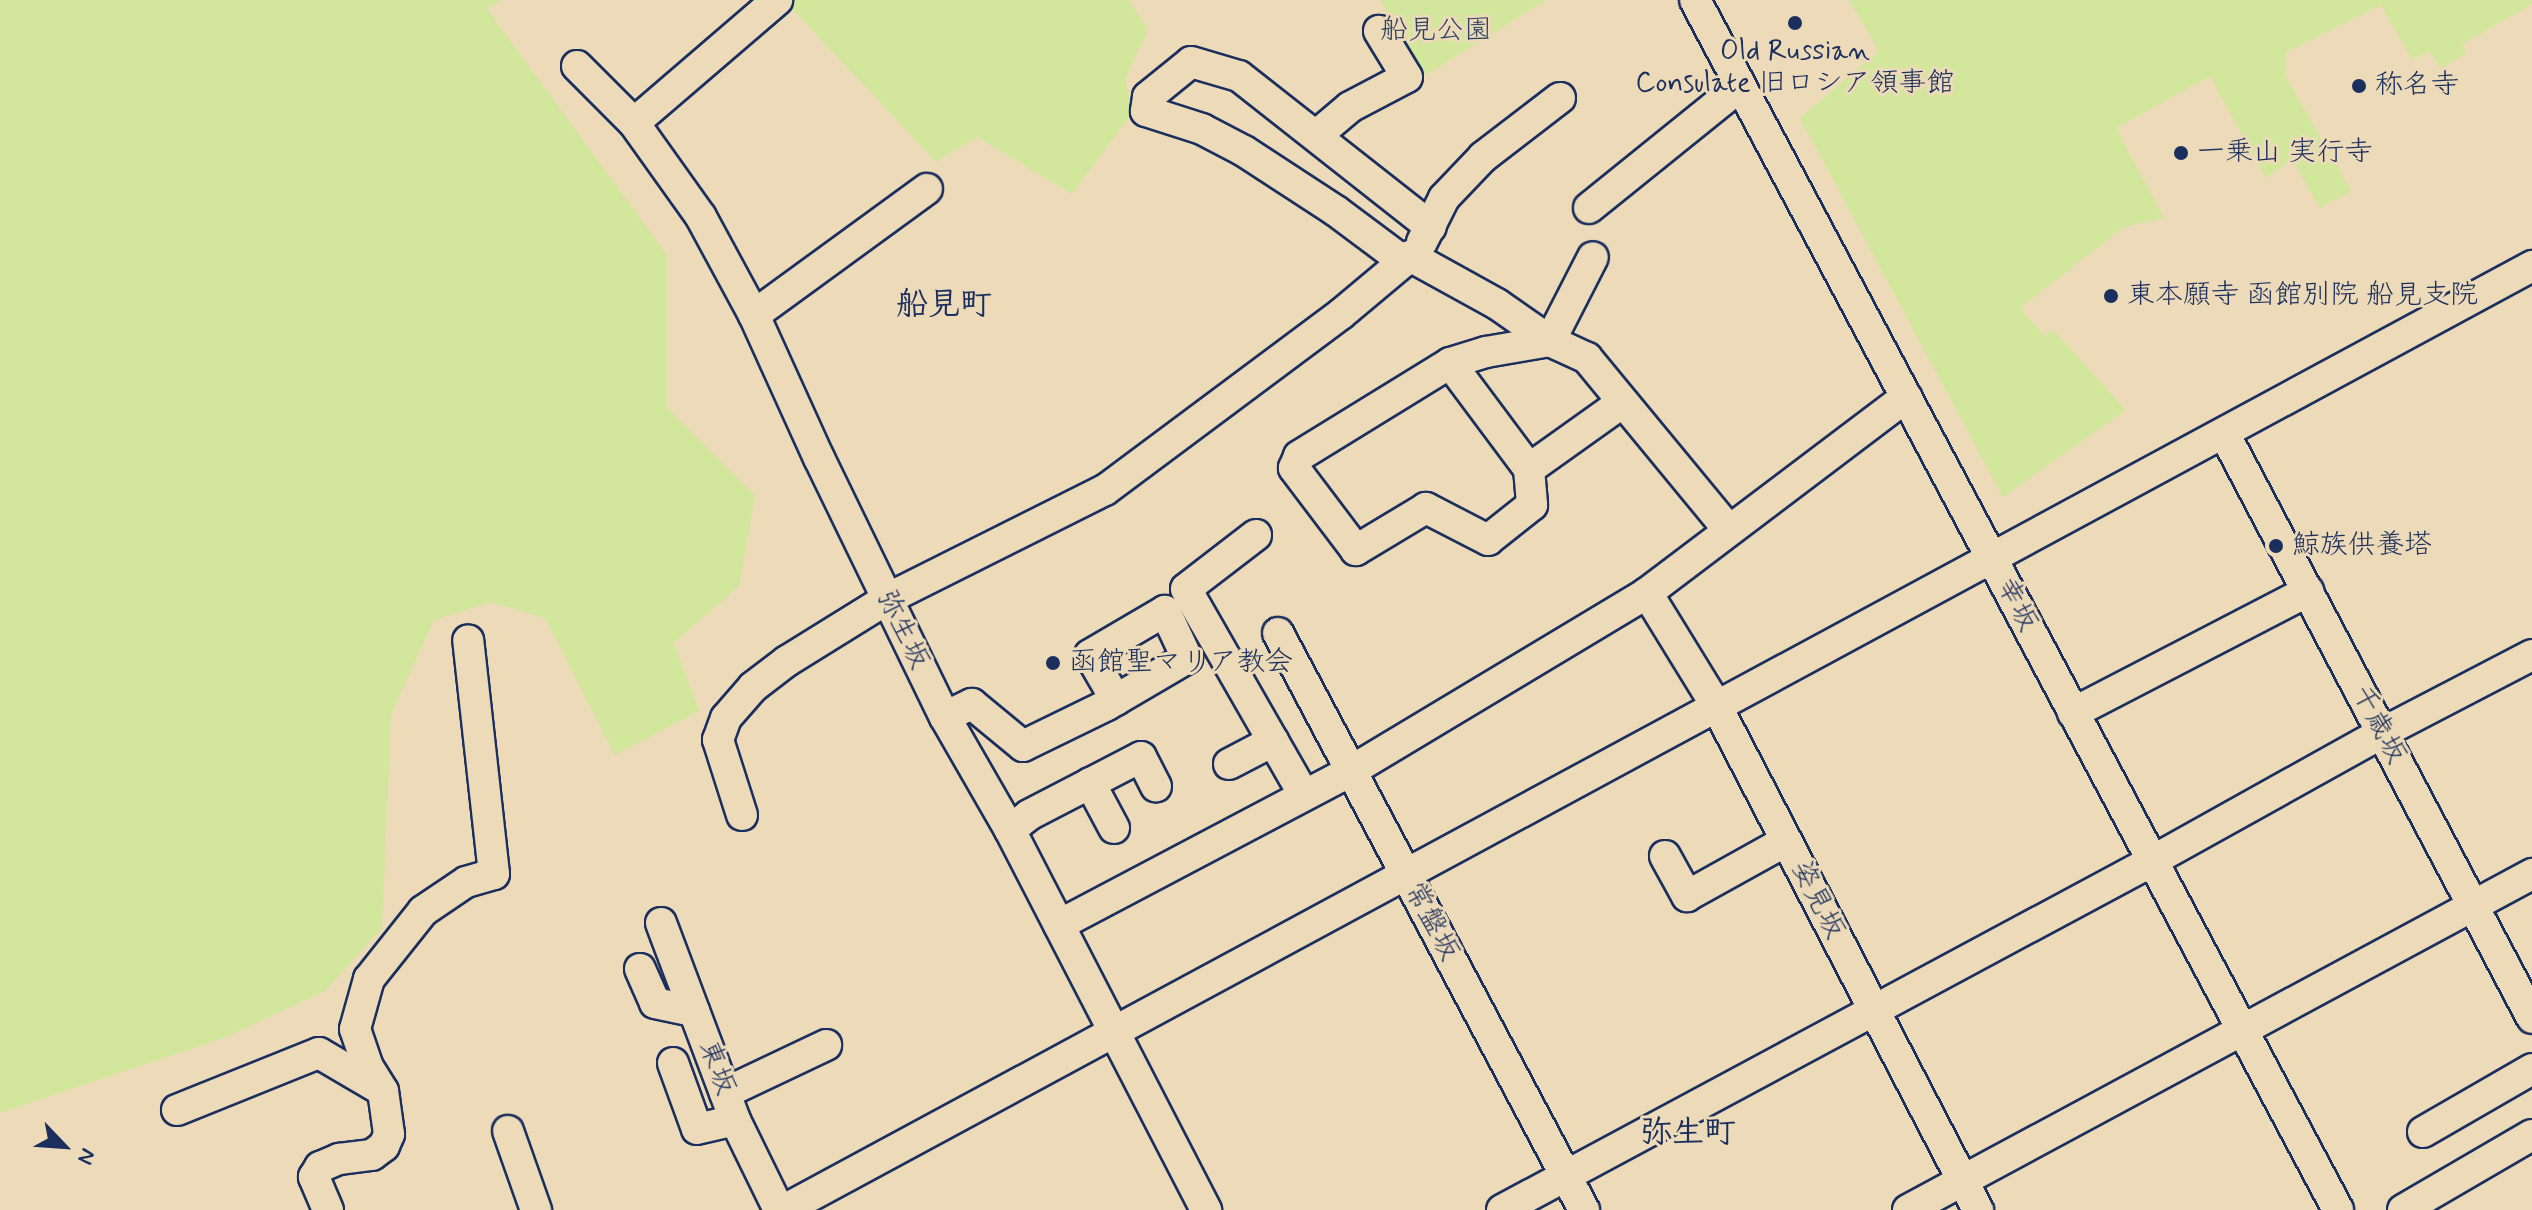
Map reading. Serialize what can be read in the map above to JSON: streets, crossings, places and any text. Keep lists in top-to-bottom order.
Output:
{
  "streets": {
    "street": [
      "幸坂",
      "弥生坂",
      "千歳坂",
      "姿見坂",
      "常盤坂",
      "東坂"
    ]
  },
  "districts": ["船見町", "弥生町"],
  "parks": ["船見公園"],
  "places": [
    "Old Russian Consulate 旧ロシア領事館",
    "称名寺",
    "一乗山 実行寺",
    "東本願寺 函館別院 船見支院",
    "鯨族供養塔",
    "函館聖マリア教会"
  ],
  "north": "bottom right"
}
